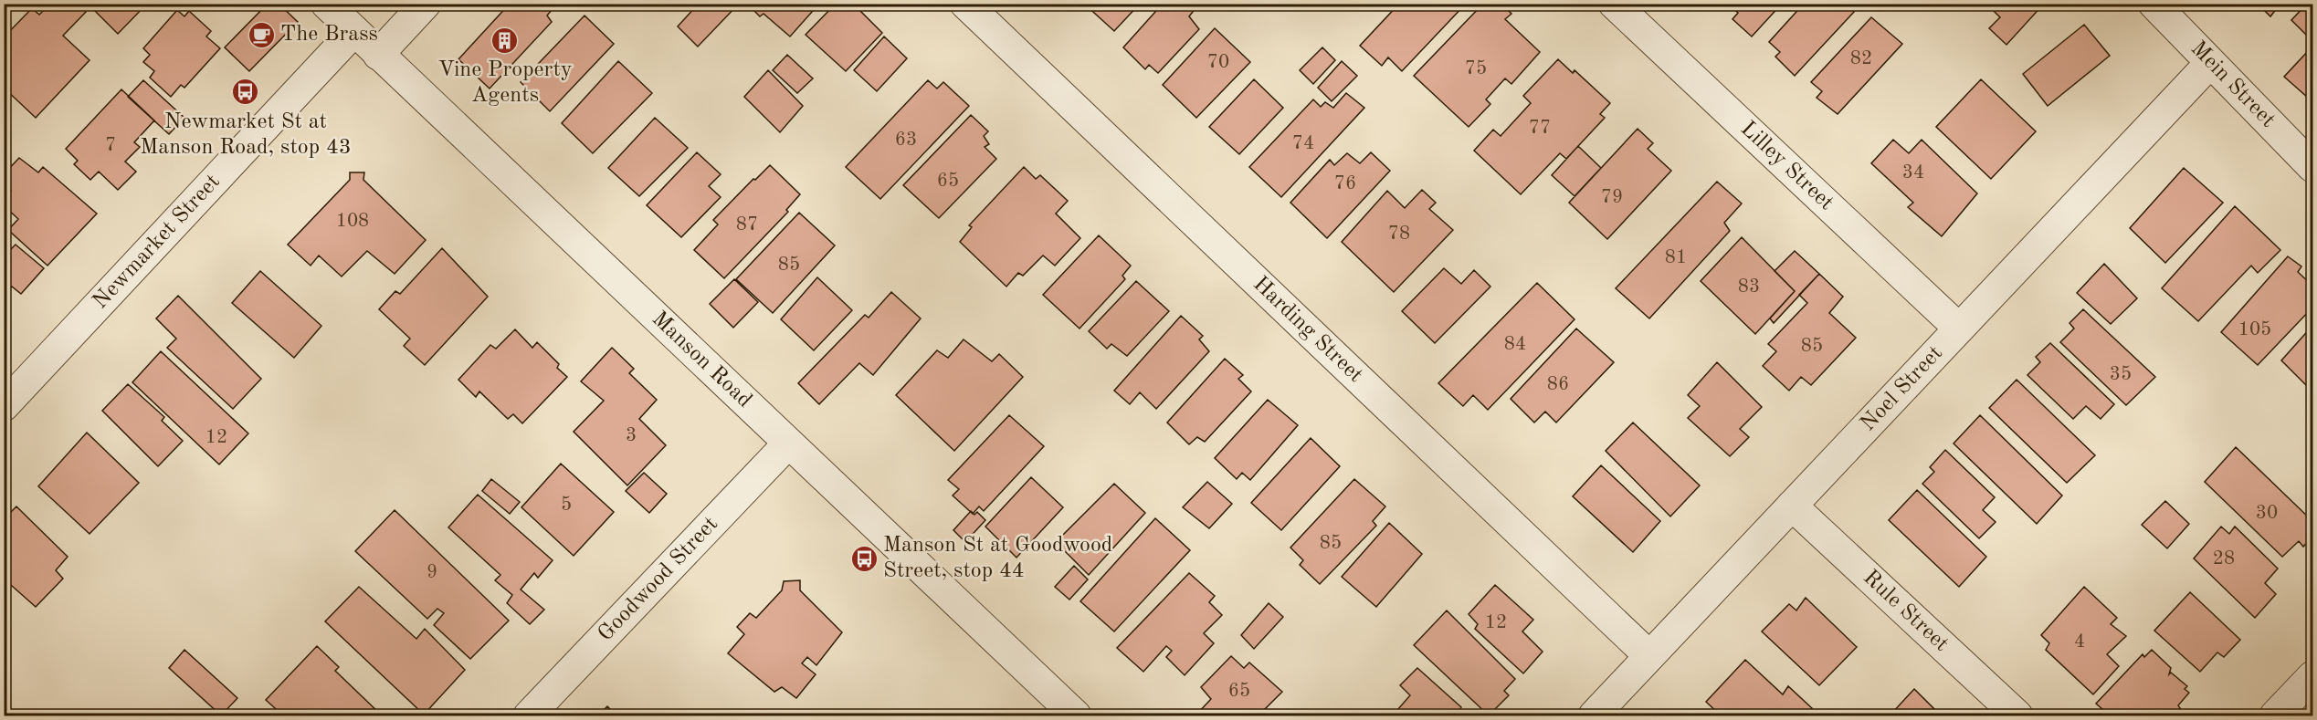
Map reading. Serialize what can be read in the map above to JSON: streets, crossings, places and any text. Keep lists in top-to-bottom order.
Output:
{
  "streets": {
    "street": [
      "Mein Street",
      "Lilley Street",
      "Newmarket Street",
      "Harding Street",
      "Manson Road",
      "Noel Street",
      "Goodwood Street",
      "Rule Street"
    ]
  },
  "crossings": [
    ["Mein Street", "Noel Street"],
    ["Lilley Street", "Noel Street"],
    ["Newmarket Street", "Manson Road"],
    ["Harding Street", "Noel Street"],
    ["Manson Road", "Goodwood Street"],
    ["Noel Street", "Rule Street"]
  ],
  "places": {
    "cafe": ["The Brass"],
    "building": ["Vine Property Agents"],
    "bus stop": ["Newmarket St at Manson Road, stop 43", "Manson St at Goodwood Street, stop 44"]
  },
  "house_numbers": [
    "82",
    "70",
    "75",
    "77",
    "63",
    "74",
    "7",
    "34",
    "65",
    "76",
    "79",
    "108",
    "87",
    "78",
    "81",
    "85",
    "83",
    "105",
    "84",
    "85",
    "35",
    "86",
    "3",
    "12",
    "5",
    "30",
    "85",
    "28",
    "9",
    "12",
    "4",
    "65"
  ]
}
